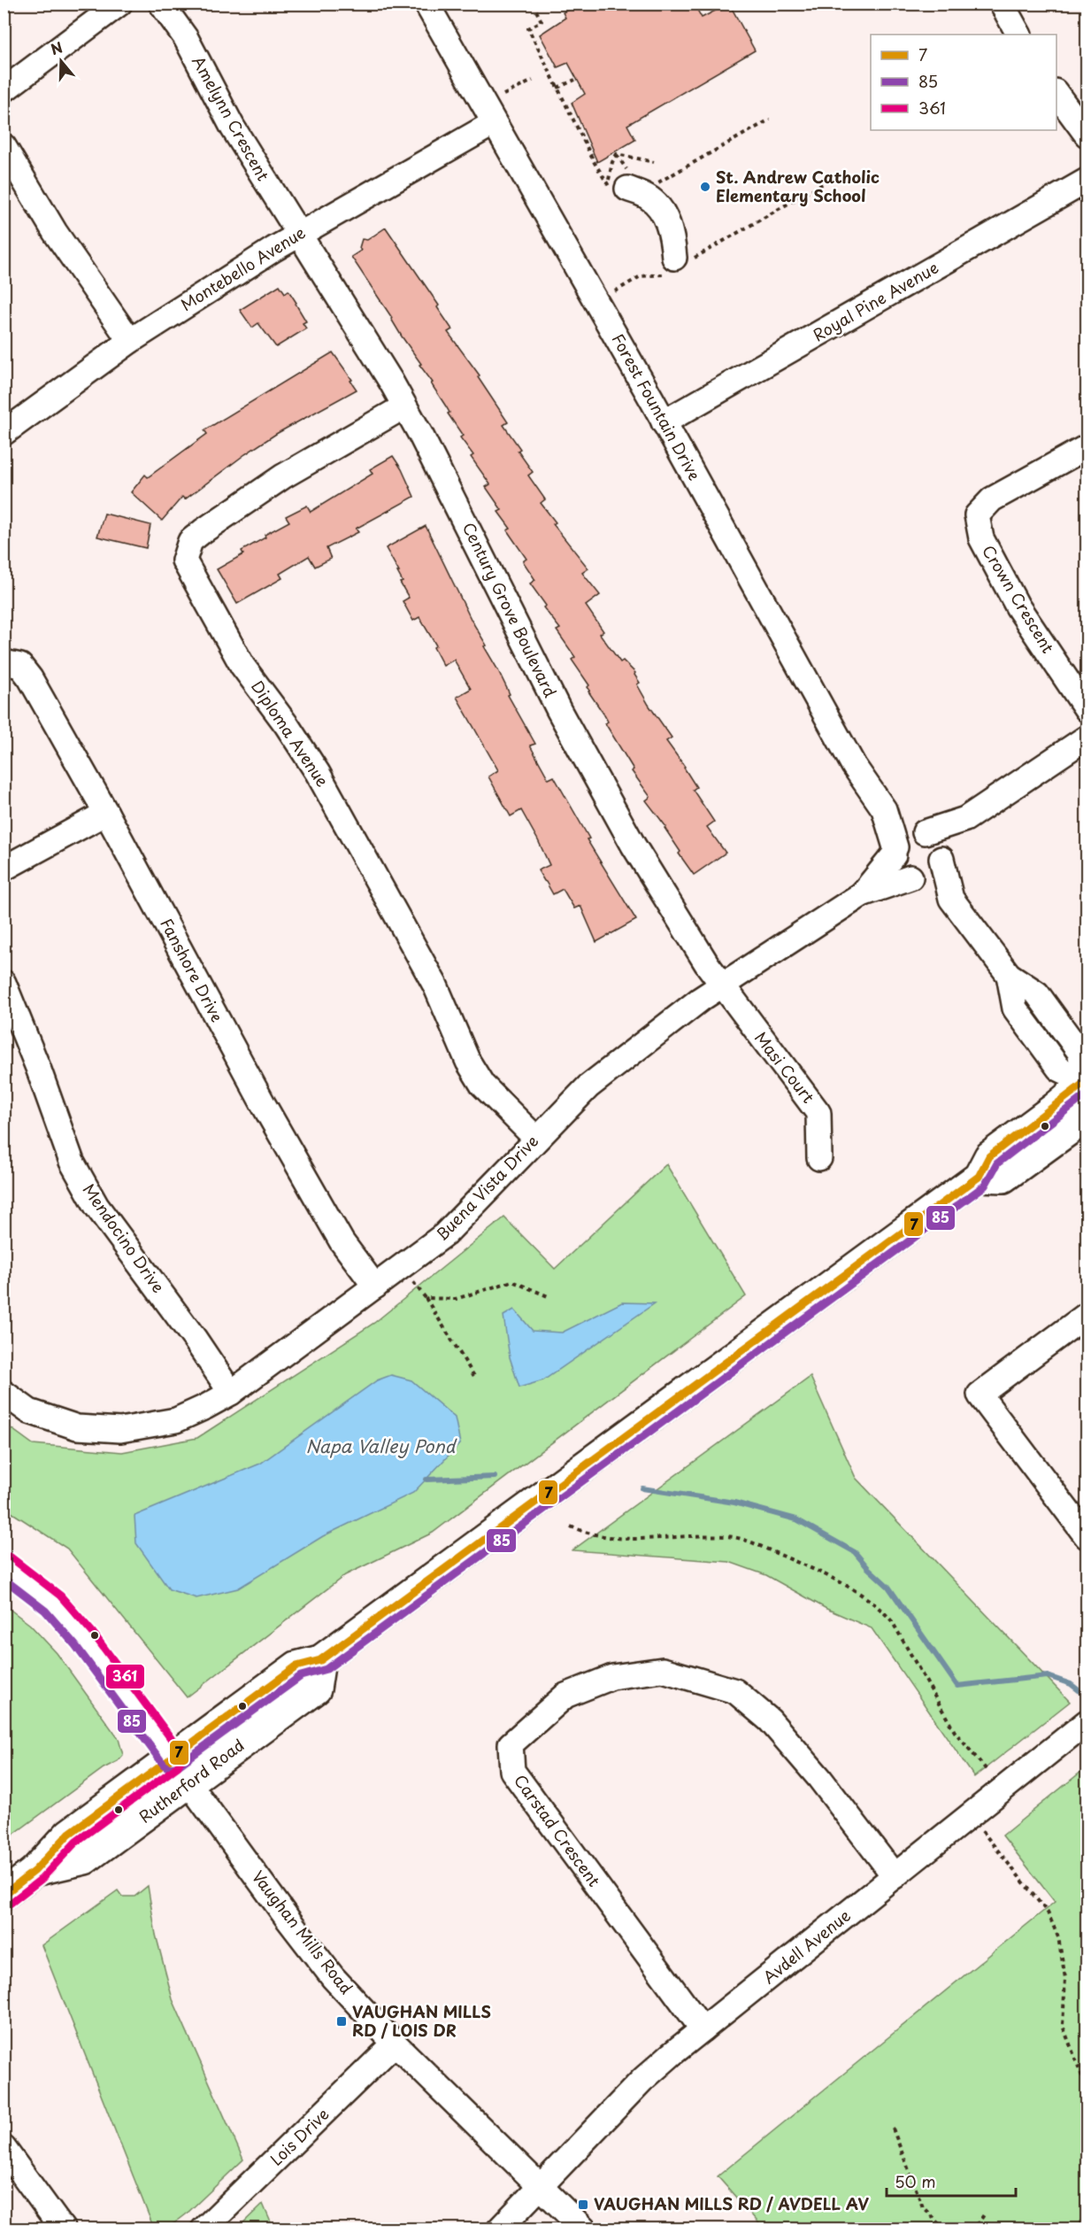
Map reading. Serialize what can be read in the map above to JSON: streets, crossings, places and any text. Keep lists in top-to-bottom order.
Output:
{
  "streets": {
    "main road": ["Rutherford Road"],
    "street": [
      "Amelynn Crescent",
      "Montebello Avenue",
      "Royal Pine Avenue",
      "Forest Fountain Drive",
      "Crown Crescent",
      "Century Grove Boulevard",
      "Diploma Avenue",
      "Fanshore Drive",
      "Masi Court",
      "Buena Vista Drive",
      "Mendocino Drive",
      "Carstad Crescent",
      "Vaughan Mills Road",
      "Avdell Avenue",
      "Lois Drive"
    ]
  },
  "crossings": [
    ["Amelynn Crescent", "Montebello Avenue"],
    ["Amelynn Crescent", "Century Grove Boulevard"],
    ["Montebello Avenue", "Forest Fountain Drive"],
    ["Montebello Avenue", "Century Grove Boulevard"],
    ["Royal Pine Avenue", "Forest Fountain Drive"],
    ["Forest Fountain Drive", "Buena Vista Drive"],
    ["Century Grove Boulevard", "Diploma Avenue"],
    ["Century Grove Boulevard", "Masi Court"],
    ["Century Grove Boulevard", "Buena Vista Drive"],
    ["Diploma Avenue", "Buena Vista Drive"],
    ["Fanshore Drive", "Buena Vista Drive"],
    ["Masi Court", "Buena Vista Drive"],
    ["Buena Vista Drive", "Mendocino Drive"],
    ["Rutherford Road", "Vaughan Mills Road"],
    ["Carstad Crescent", "Avdell Avenue"],
    ["Vaughan Mills Road", "Avdell Avenue"],
    ["Vaughan Mills Road", "Lois Drive"]
  ],
  "water": ["Napa Valley Pond"],
  "places": {
    "other": ["St. Andrew Catholic Elementary School"],
    "transit": ["VAUGHAN MILLS RD / LOIS DR", "VAUGHAN MILLS RD / AVDELL AV"]
  },
  "lines": ["transit line 7", "transit line 85", "transit line 361"],
  "legend": ["7", "85", "361"],
  "scale_bar": "50 m",
  "north": "top"
}
